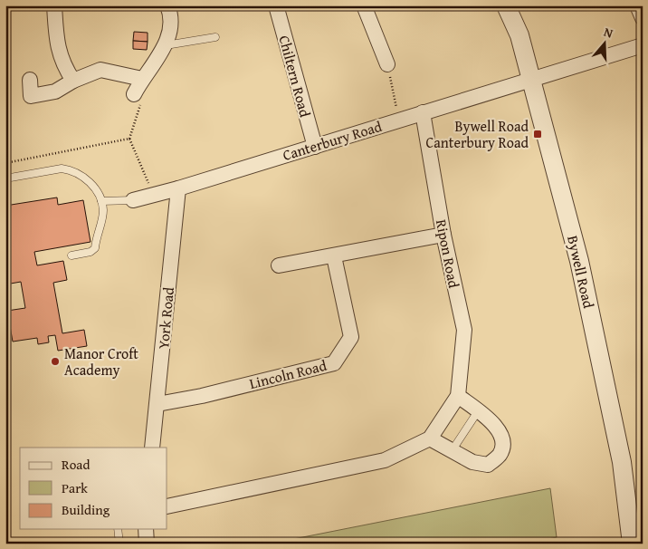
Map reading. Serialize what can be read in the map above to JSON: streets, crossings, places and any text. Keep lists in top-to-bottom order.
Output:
{
  "streets": {
    "street": [
      "Chiltern Road",
      "Canterbury Road",
      "Ripon Road",
      "Bywell Road",
      "York Road",
      "Lincoln Road"
    ]
  },
  "crossings": [
    ["Chiltern Road", "Canterbury Road"],
    ["Canterbury Road", "Ripon Road"],
    ["Canterbury Road", "Bywell Road"],
    ["Canterbury Road", "York Road"],
    ["York Road", "Lincoln Road"]
  ],
  "places": {
    "transit": ["Bywell Road Canterbury Road"],
    "other": ["Manor Croft Academy"]
  },
  "legend": ["Road", "Park", "Building"],
  "north": "top"
}
